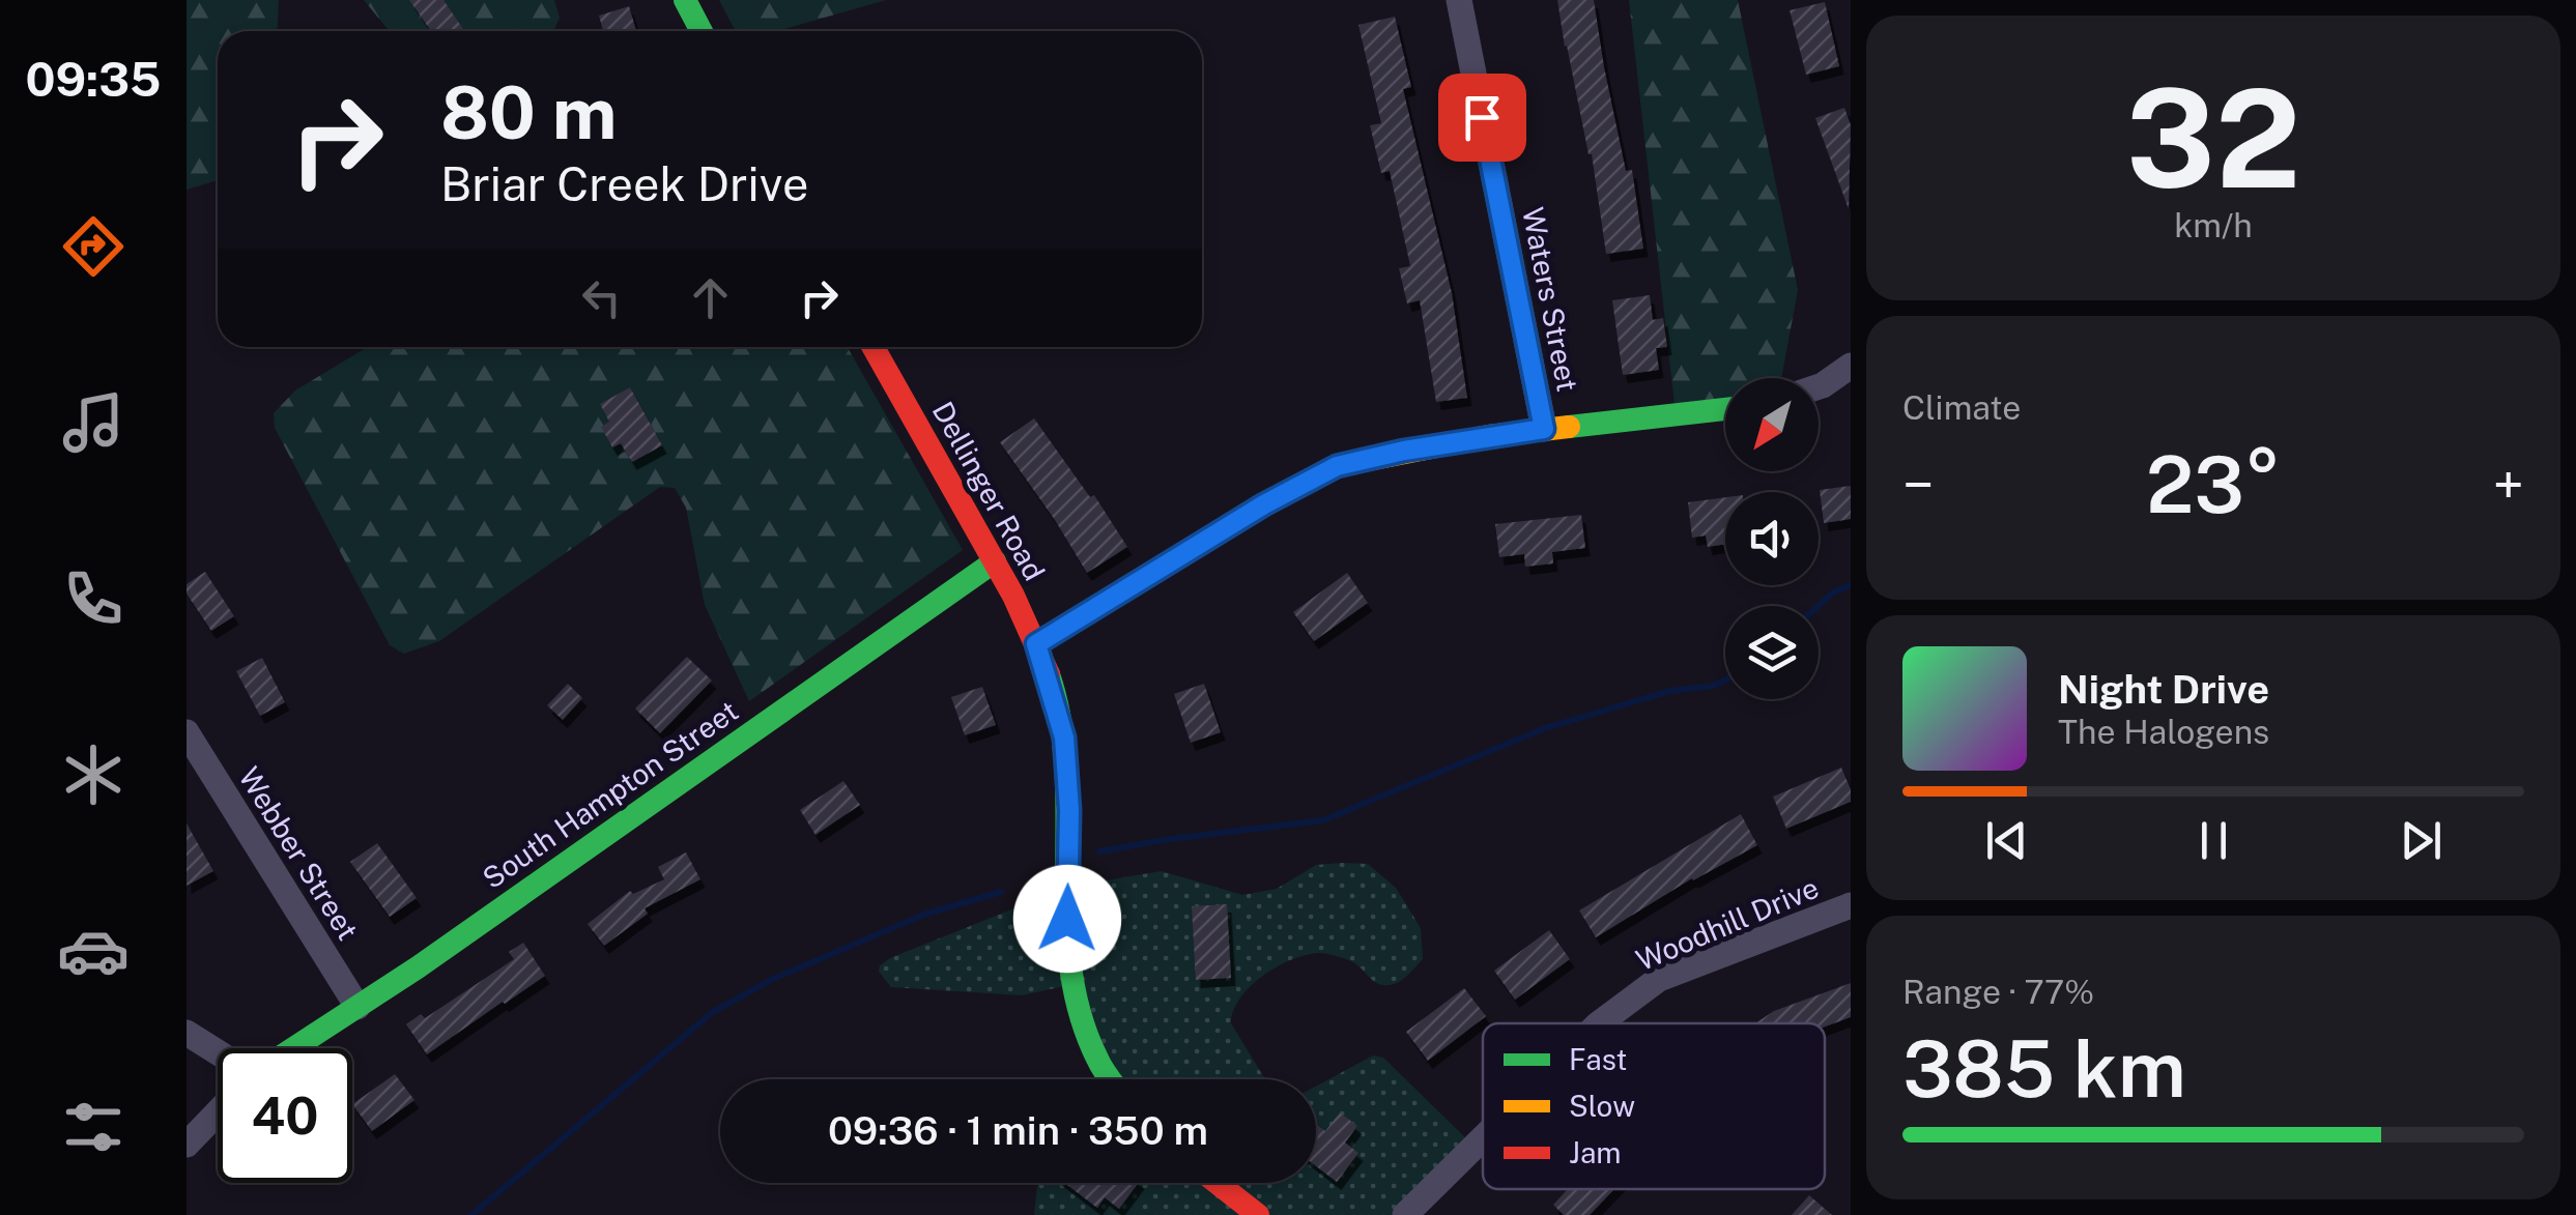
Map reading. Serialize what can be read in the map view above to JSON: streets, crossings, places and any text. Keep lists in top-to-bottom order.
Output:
{
  "streets": {
    "street": [
      "Waters Street",
      "Dellinger Road",
      "South Hampton Street",
      "Webber Street",
      "Woodhill Drive"
    ]
  },
  "crossings": [
    ["Dellinger Road", "South Hampton Street"],
    ["South Hampton Street", "Webber Street"]
  ],
  "legend": ["Fast", "Slow", "Jam"],
  "north": "bottom left",
  "page": {
    "tabs": "09:35",
    "tile": [
      ["32", "km/h"],
      "Climate",
      ["Range · 77%", "385 km"]
    ],
    "turn": ["80 m", "Briar Creek Drive"],
    "heat": ["−", "23°", "+"],
    "song": ["Night Drive", "The Halogens"],
    "limit": "40",
    "trip": "09:36 · 1 min · 350 m"
  }
}
